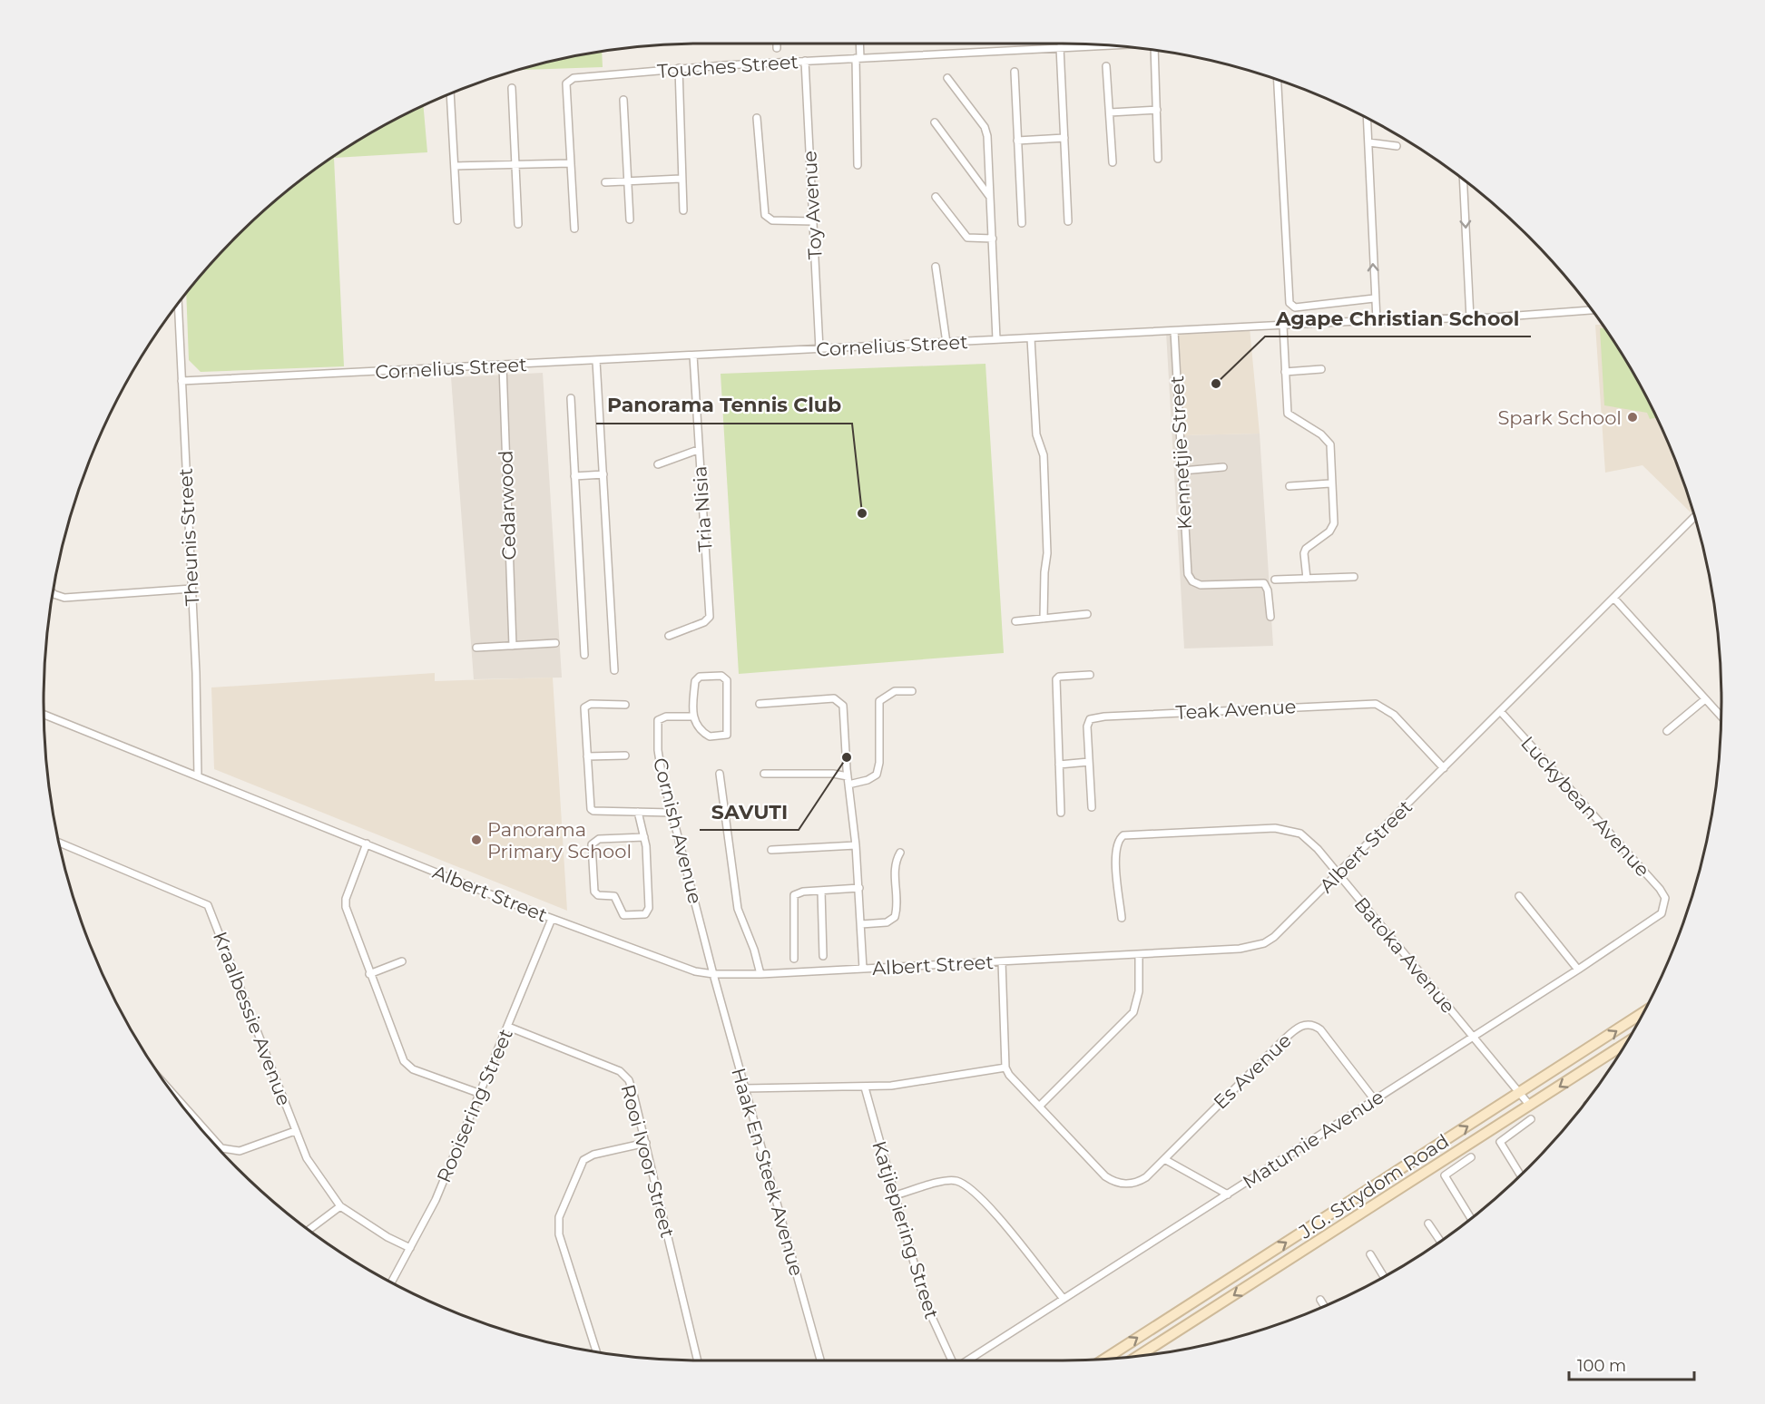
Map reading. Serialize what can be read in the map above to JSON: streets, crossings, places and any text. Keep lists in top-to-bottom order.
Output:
{
  "streets": {
    "street": [
      "Touches Street",
      "Toy Avenue",
      "Cornelius Street",
      "Kennetjie Street",
      "Cedarwood",
      "Tria Nisia",
      "Theunis Street",
      "Teak Avenue",
      "Luckybean Avenue",
      "Cornish Avenue",
      "Albert Street",
      "Batoka Avenue",
      "Kraalbessie Avenue",
      "Es Avenue",
      "Rooisering Street",
      "Matumie Avenue",
      "Rooi Ivoor Street",
      "Haak En Steek Avenue",
      "J.G. Strydom Road",
      "Katjiepiering Street"
    ]
  },
  "crossings": [
    ["Touches Street", "Toy Avenue"],
    ["Toy Avenue", "Cornelius Street"],
    ["Cornelius Street", "Kennetjie Street"],
    ["Cornelius Street", "Cedarwood"],
    ["Cornelius Street", "Tria Nisia"],
    ["Cornelius Street", "Theunis Street"],
    ["Theunis Street", "Albert Street"],
    ["Teak Avenue", "Albert Street"],
    ["Luckybean Avenue", "Albert Street"],
    ["Luckybean Avenue", "Matumie Avenue"],
    ["Cornish Avenue", "Albert Street"],
    ["Cornish Avenue", "Haak En Steek Avenue"],
    ["Albert Street", "Batoka Avenue"],
    ["Albert Street", "Rooisering Street"],
    ["Albert Street", "Haak En Steek Avenue"],
    ["Batoka Avenue", "Matumie Avenue"],
    ["Batoka Avenue", "J.G. Strydom Road"],
    ["Kraalbessie Avenue", "Rooisering Street"],
    ["Es Avenue", "Matumie Avenue"],
    ["Rooisering Street", "Rooi Ivoor Street"]
  ],
  "places": [
    "Agape Christian School",
    "Spark School",
    "Panorama Tennis Club",
    "SAVUTI",
    "Panorama Primary School"
  ],
  "scale_bar": "100 m"
}
